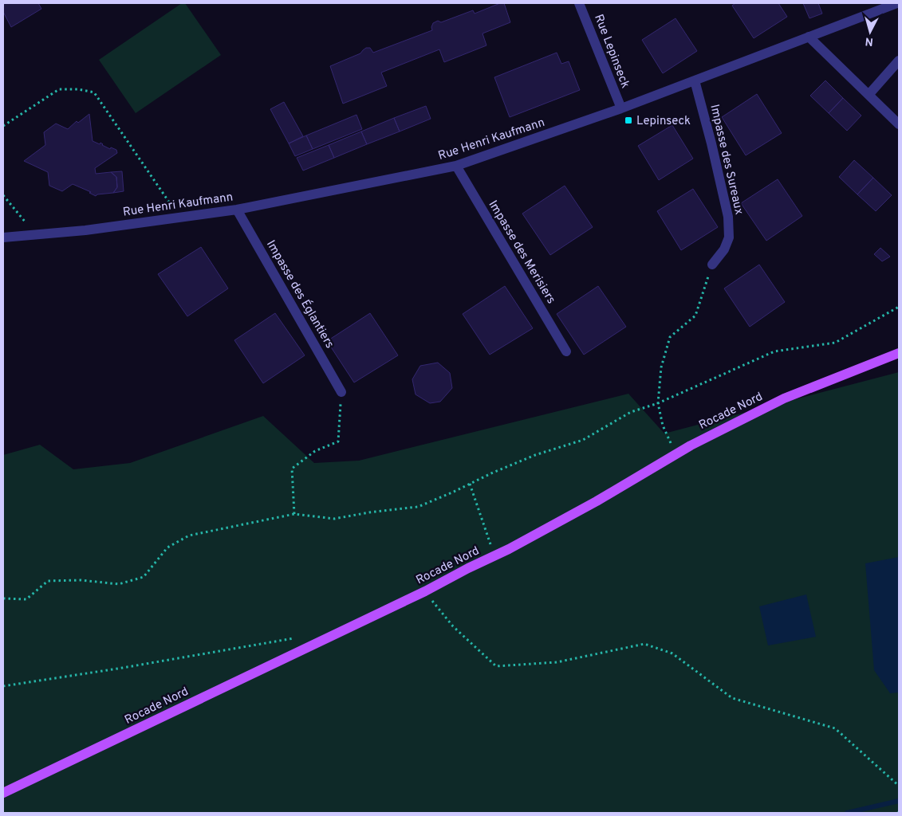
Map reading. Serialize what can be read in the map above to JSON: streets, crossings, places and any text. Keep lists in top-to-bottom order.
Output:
{
  "streets": {
    "main road": ["Rocade Nord"],
    "street": [
      "Rue Lepinseck",
      "Rue Henri Kaufmann",
      "Impasse des Sureaux",
      "Impasse des Merisiers",
      "Impasse des Églantiers"
    ]
  },
  "crossings": [
    ["Rue Lepinseck", "Rue Henri Kaufmann"],
    ["Rue Henri Kaufmann", "Impasse des Sureaux"],
    ["Rue Henri Kaufmann", "Impasse des Merisiers"],
    ["Rue Henri Kaufmann", "Impasse des Églantiers"]
  ],
  "places": {
    "transit": ["Lepinseck"]
  },
  "north": "bottom"
}
